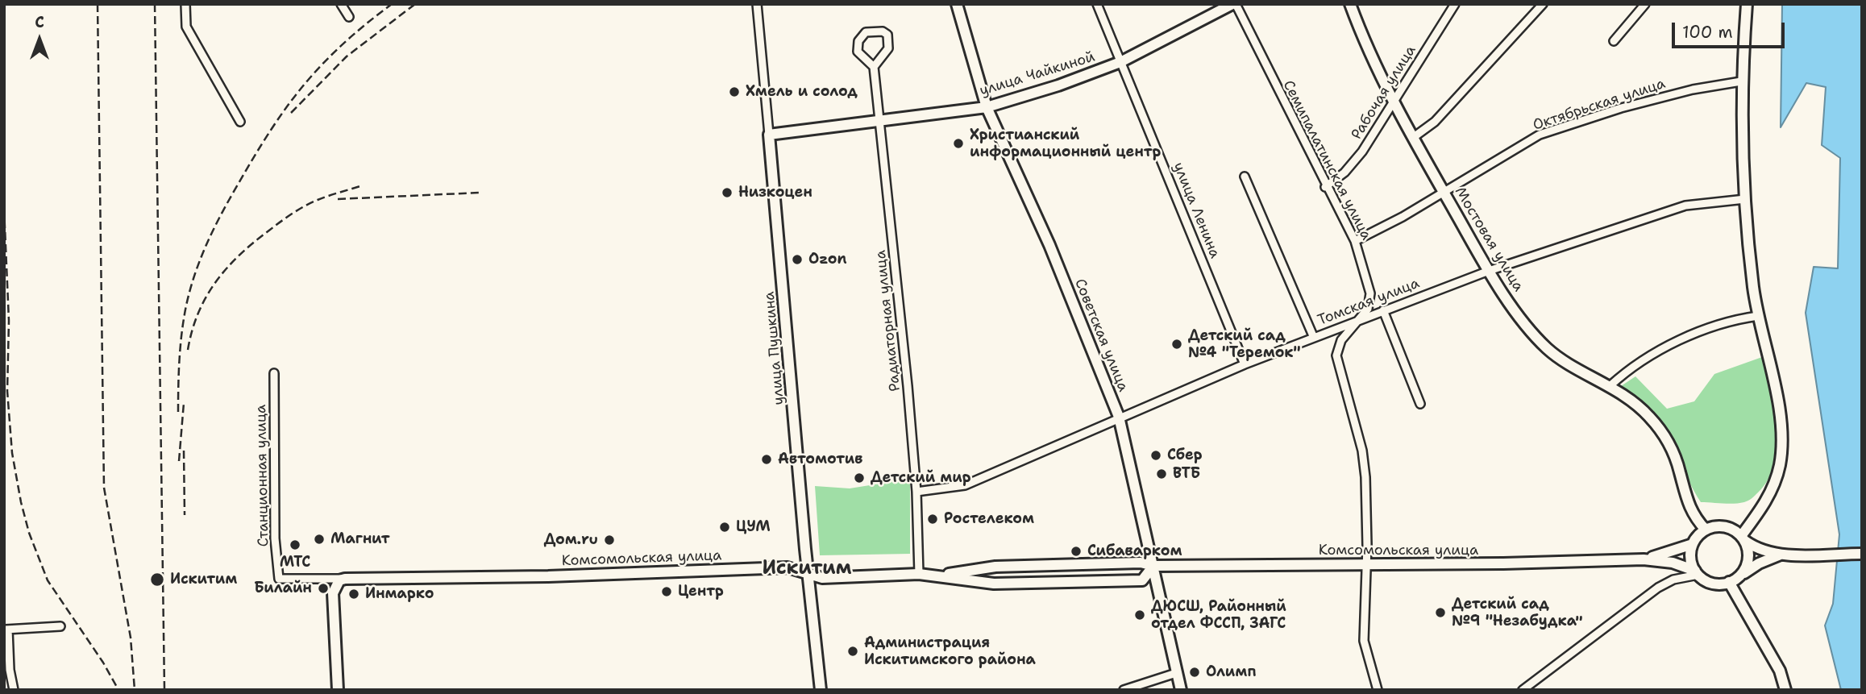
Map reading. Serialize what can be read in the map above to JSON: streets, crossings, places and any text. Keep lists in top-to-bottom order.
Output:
{
  "streets": {
    "main road": [
      "улица Чайкиной",
      "Мостовая улица",
      "Советская улица",
      "улица Пушкина",
      "Комсомольская улица"
    ],
    "street": [
      "Рабочая улица",
      "Октябрьская улица",
      "Семипалатинская улица",
      "улица Ленина",
      "Томская улица",
      "Радиаторная улица",
      "Станционная улица"
    ]
  },
  "crossings": [
    ["улица Чайкиной", "Семипалатинская улица"],
    ["улица Чайкиной", "улица Ленина"],
    ["улица Чайкиной", "Радиаторная улица"],
    ["улица Чайкиной", "Советская улица"],
    ["улица Чайкиной", "улица Пушкина"],
    ["Рабочая улица", "Семипалатинская улица"],
    ["Рабочая улица", "Мостовая улица"],
    ["Октябрьская улица", "Семипалатинская улица"],
    ["Октябрьская улица", "Мостовая улица"],
    ["Семипалатинская улица", "Томская улица"],
    ["Семипалатинская улица", "Комсомольская улица"],
    ["улица Ленина", "Томская улица"],
    ["Мостовая улица", "Томская улица"],
    ["Мостовая улица", "Комсомольская улица"],
    ["Томская улица", "Радиаторная улица"],
    ["Томская улица", "Советская улица"],
    ["Радиаторная улица", "Комсомольская улица"],
    ["Советская улица", "Комсомольская улица"],
    ["улица Пушкина", "Комсомольская улица"],
    ["Станционная улица", "Комсомольская улица"]
  ],
  "districts": ["Искитим"],
  "places": [
    "Хмель и солод",
    "Христианский информационный центр",
    "Низкоцен",
    "Ozon",
    "Детский сад №4 \"Теремок\"",
    "Сбер",
    "Автомотив",
    "ВТБ",
    "Детский мир",
    "Ростелеком",
    "ЦУМ",
    "Магнит",
    "Дом.ru",
    "МТС",
    "Сибаварком",
    "Искитим",
    "Билайн",
    "Центр",
    "Инмарко",
    "Детский сад №9 \"Незабудка\"",
    "ДЮСШ, Районный отдел ФССП, ЗАГС",
    "Администрация Искитимского района",
    "Олимп"
  ],
  "scale_bar": "100 m",
  "north": "top"
}
